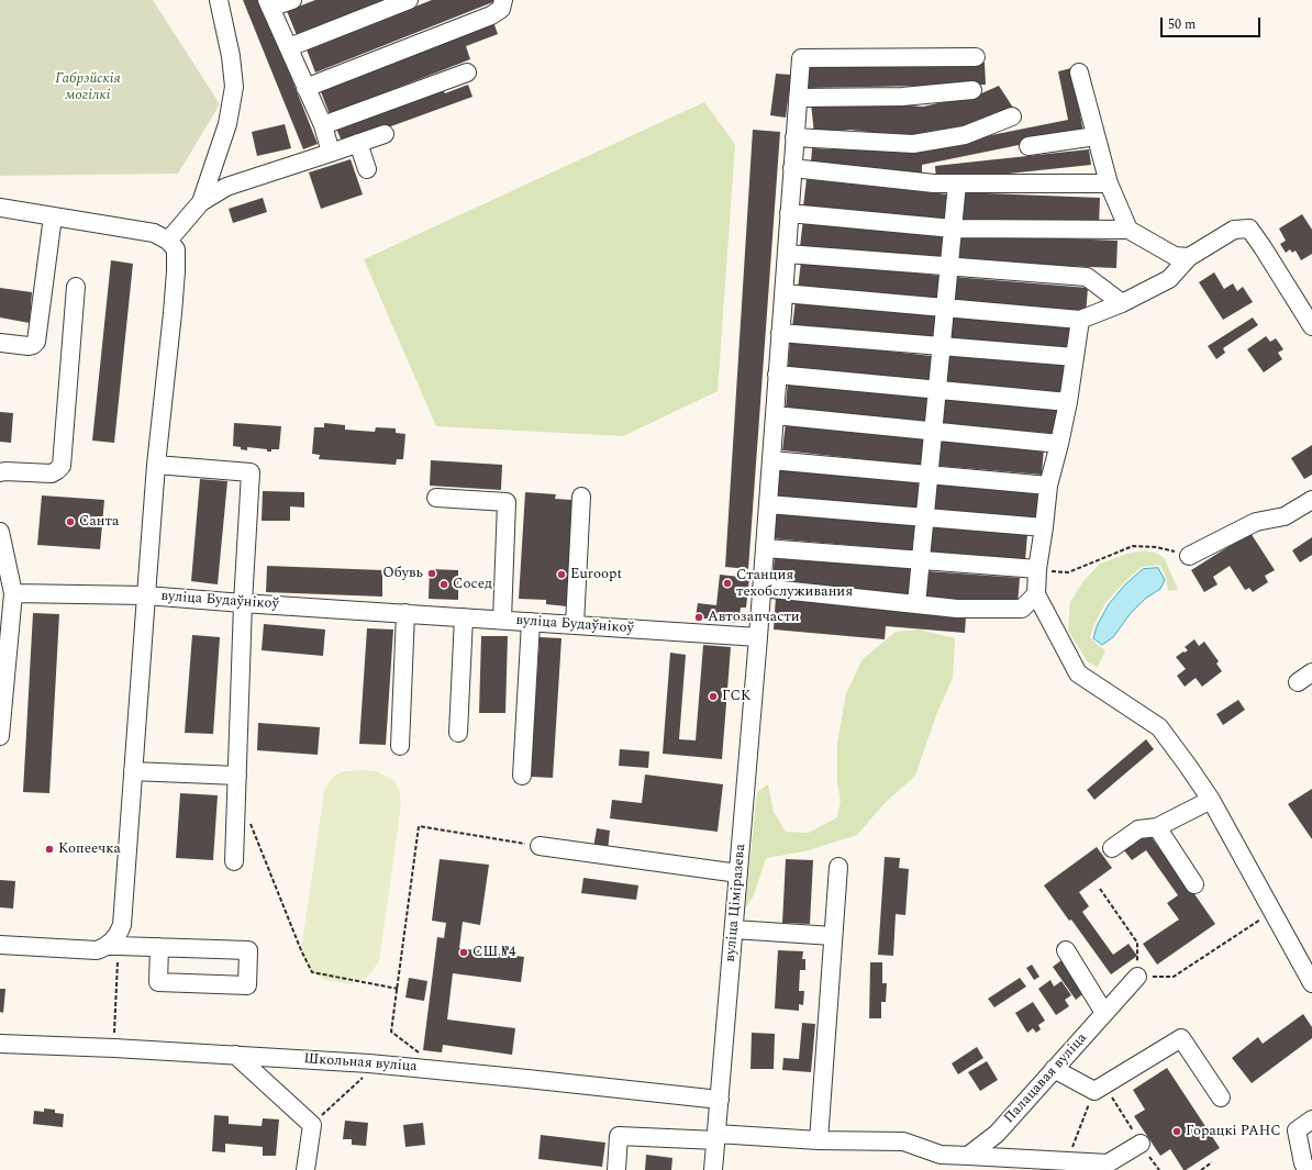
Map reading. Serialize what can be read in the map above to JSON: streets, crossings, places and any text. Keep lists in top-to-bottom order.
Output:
{
  "streets": {
    "street": [
      "вуліца Будаўнікоў",
      "вуліца Ціміразева",
      "Школьная вуліца",
      "Палацавая вуліца"
    ]
  },
  "crossings": [
    ["вуліца Будаўнікоў", "вуліца Ціміразева"],
    ["вуліца Ціміразева", "Школьная вуліца"]
  ],
  "parks": ["Габрэйскія могілкі"],
  "places": [
    "Санта",
    "Обувь",
    "Euroopt",
    "Станция техобслуживания",
    "Сосед",
    "Автозапчасти",
    "ГСК",
    "Копеечка",
    "СШ №4",
    "Горацкі РАНС"
  ],
  "scale_bar": "50 m"
}
